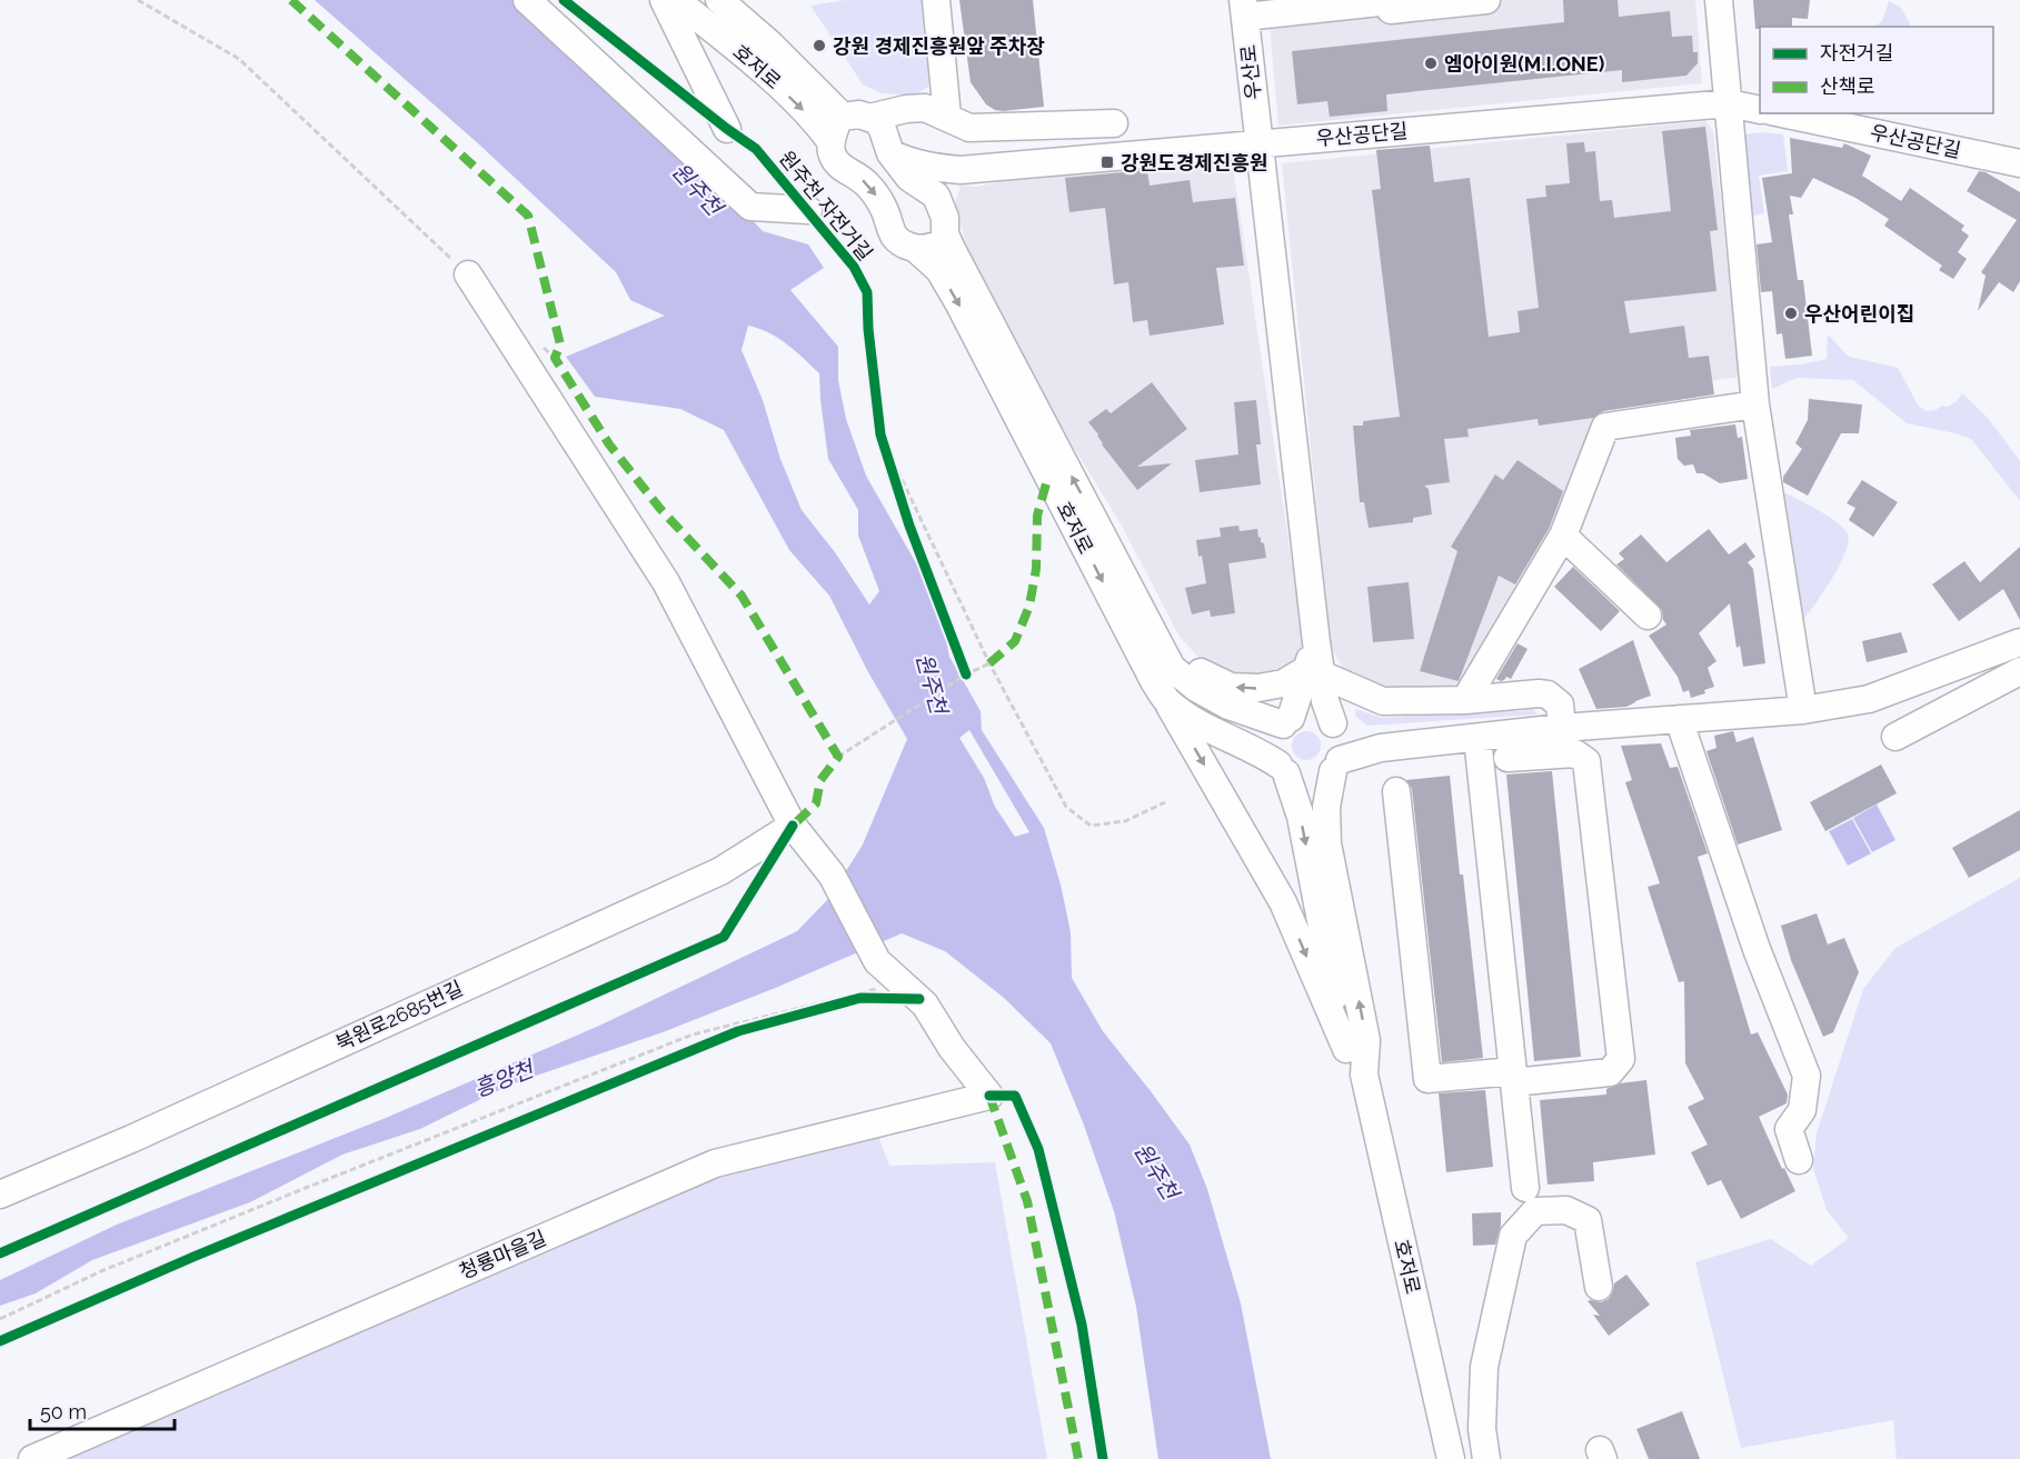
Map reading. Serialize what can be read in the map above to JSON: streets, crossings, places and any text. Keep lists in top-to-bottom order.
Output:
{
  "streets": {
    "street": [
      "호저로",
      "우산로",
      "우산공단길",
      "북원로2685번길",
      "청룡마을길"
    ],
    "cycle path": ["원주천 자전거길"]
  },
  "crossings": [
    ["호저로", "우산로"],
    ["호저로", "우산공단길"],
    ["우산로", "우산공단길"],
    ["북원로2685번길", "청룡마을길"]
  ],
  "water": ["원주천", "흥양천"],
  "places": {
    "other": ["강원 경제진흥원앞 주차장", "엠아이원(M.I.ONE)", "우산어린이집"],
    "transit": ["강원도경제진흥원"]
  },
  "legend": ["자전거길", "산책로"],
  "scale_bar": "50 m"
}
